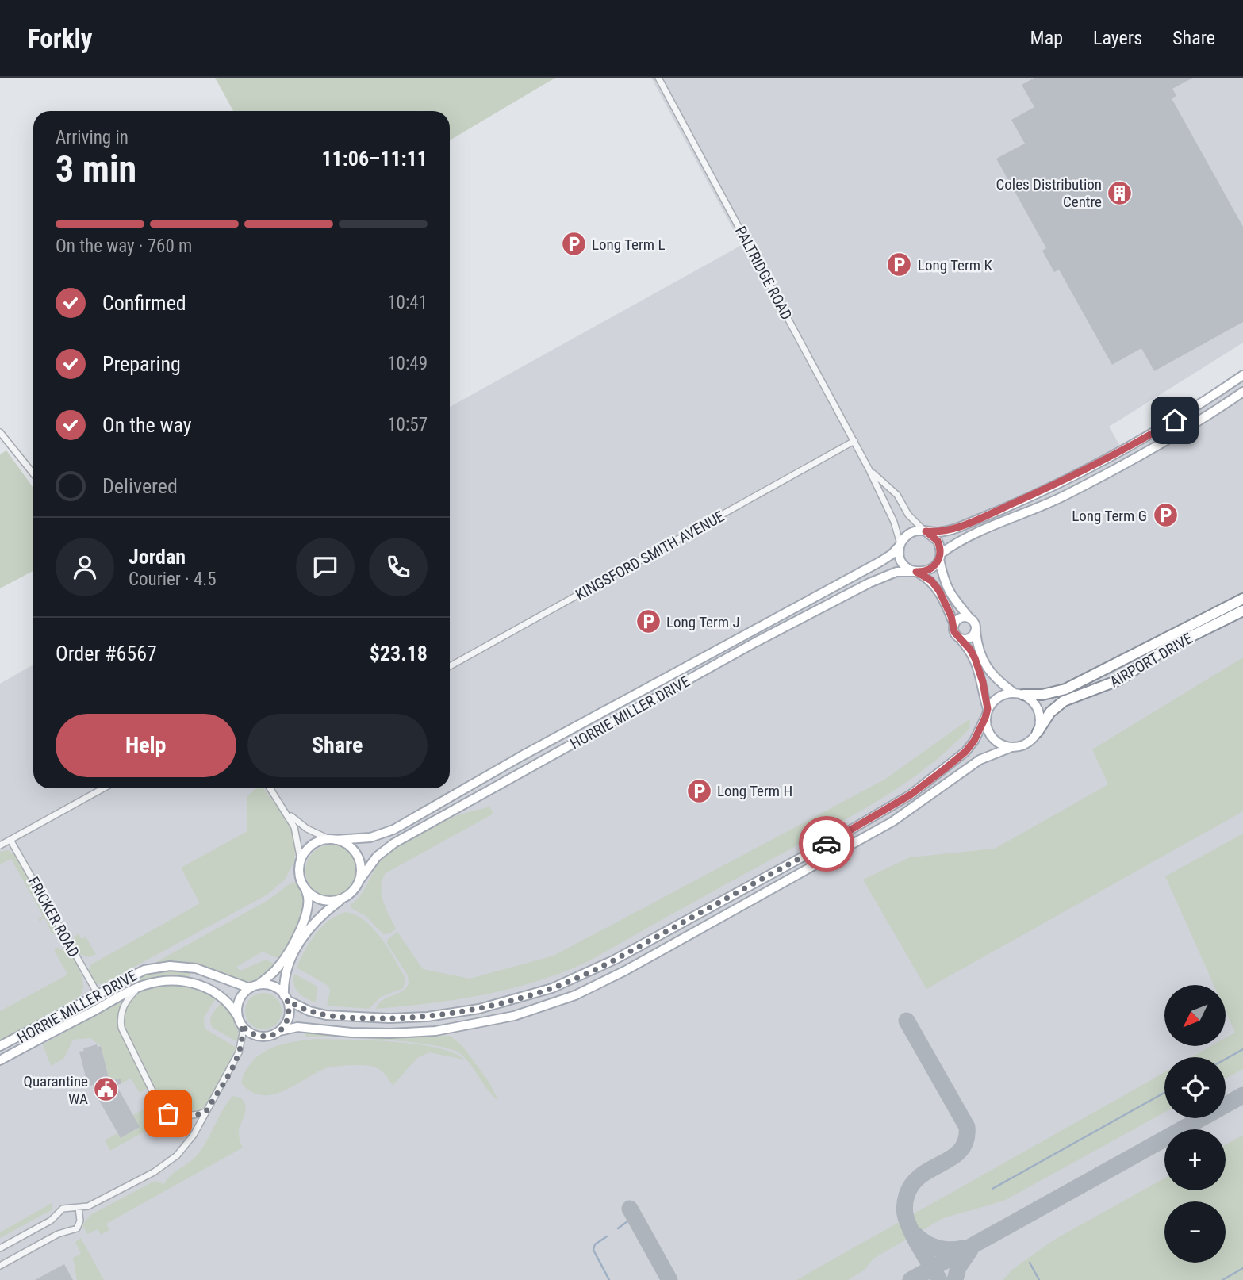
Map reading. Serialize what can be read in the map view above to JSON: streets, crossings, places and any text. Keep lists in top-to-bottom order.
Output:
{
  "streets": {
    "highway": ["AIRPORT DRIVE"],
    "main road": ["HORRIE MILLER DRIVE"],
    "street": ["PALTRIDGE ROAD", "KINGSFORD SMITH AVENUE", "FRICKER ROAD"]
  },
  "crossings": [
    ["PALTRIDGE ROAD", "KINGSFORD SMITH AVENUE"],
    ["PALTRIDGE ROAD", "HORRIE MILLER DRIVE"],
    ["HORRIE MILLER DRIVE", "FRICKER ROAD"]
  ],
  "places": {
    "building": ["Coles Distribution Centre"],
    "parking": [
      "Long Term L",
      "Long Term K",
      "Long Term G",
      "Long Term J",
      "Long Term H"
    ],
    "public building": ["Quarantine WA"]
  },
  "north": "bottom left",
  "page": {
    "header": "Forkly",
    "nav": ["Map", "Layers", "Share"],
    "heading": ["3 min", "Arriving in", "11:06–11:11"],
    "panel": [
      "Jordan",
      "Courier · 4.5",
      "Order #6567",
      "$23.18"
    ],
    "bar": "On the way · 760 m",
    "list": [
      ["Confirmed", "10:41"],
      ["Preparing", "10:49"],
      ["On the way", "10:57"],
      "Delivered"
    ],
    "buttons": ["Help", "Share"],
    "map_buttons": ["+", "−"]
  }
}
